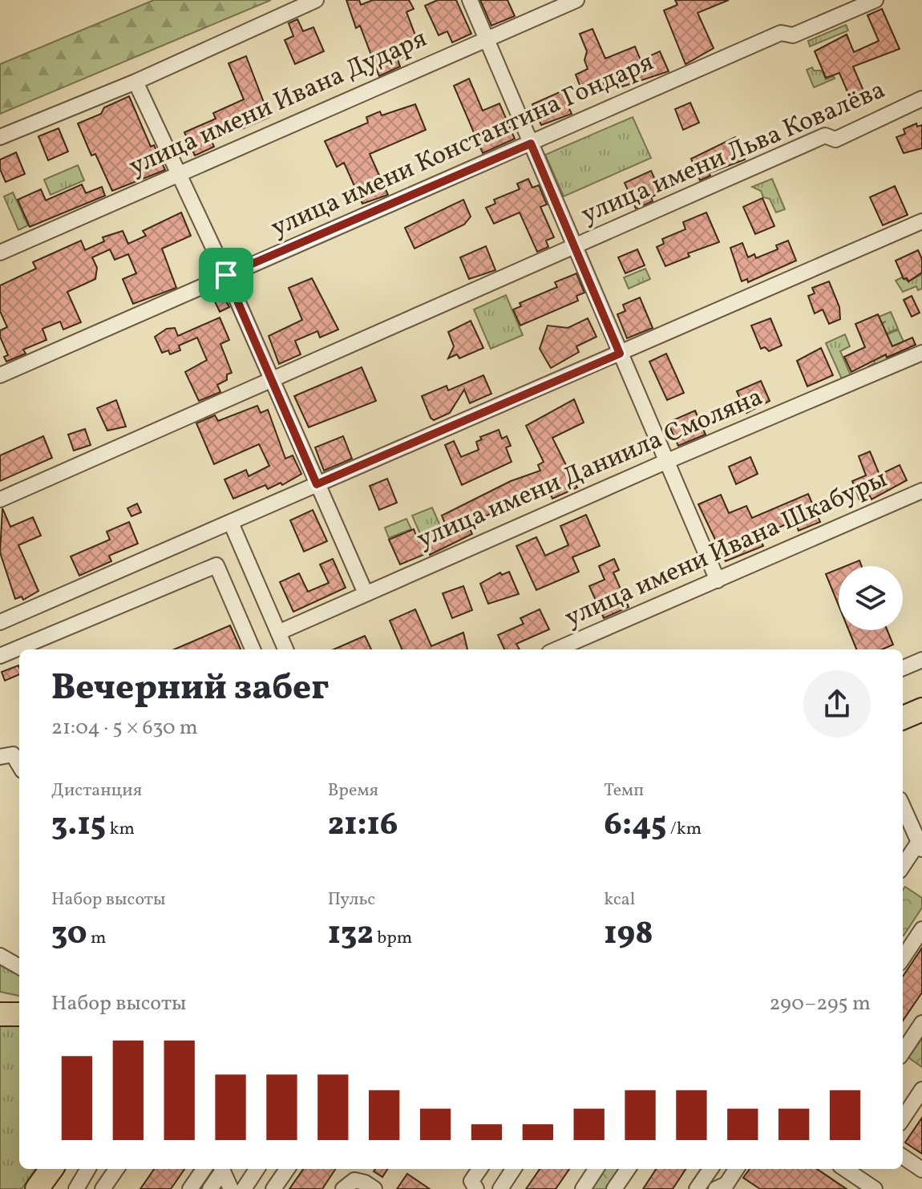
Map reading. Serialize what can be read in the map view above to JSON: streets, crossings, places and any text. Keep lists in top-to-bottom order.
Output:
{
  "streets": {
    "street": [
      "улица имени Ивана Дударя",
      "улица имени Константина Гондаря",
      "улица имени Льва Ковалёва",
      "улица имени Даниила Смоляна",
      "улица имени Ивана Шкабуры"
    ]
  },
  "page": {
    "heading": ["Вечерний забег", "21:04 · 5 × 630 m"],
    "stats": [
      ["Дистанция", "3.15 km"],
      ["Время", "21:16"],
      ["Темп", "6:45 /km"],
      ["Набор высоты", "30 m"],
      ["Пульс", "132 bpm"],
      ["kcal", "198"]
    ],
    "chart": ["Набор высоты", "290–295 m"]
  }
}
